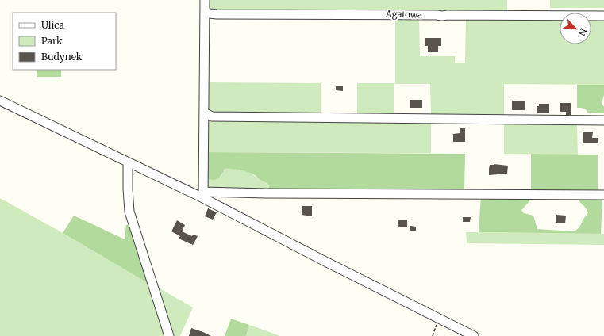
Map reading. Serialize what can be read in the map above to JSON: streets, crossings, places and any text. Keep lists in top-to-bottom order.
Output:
{
  "streets": {
    "street": ["Agatowa"]
  },
  "legend": ["Ulica", "Park", "Budynek"],
  "north": "bottom right"
}
